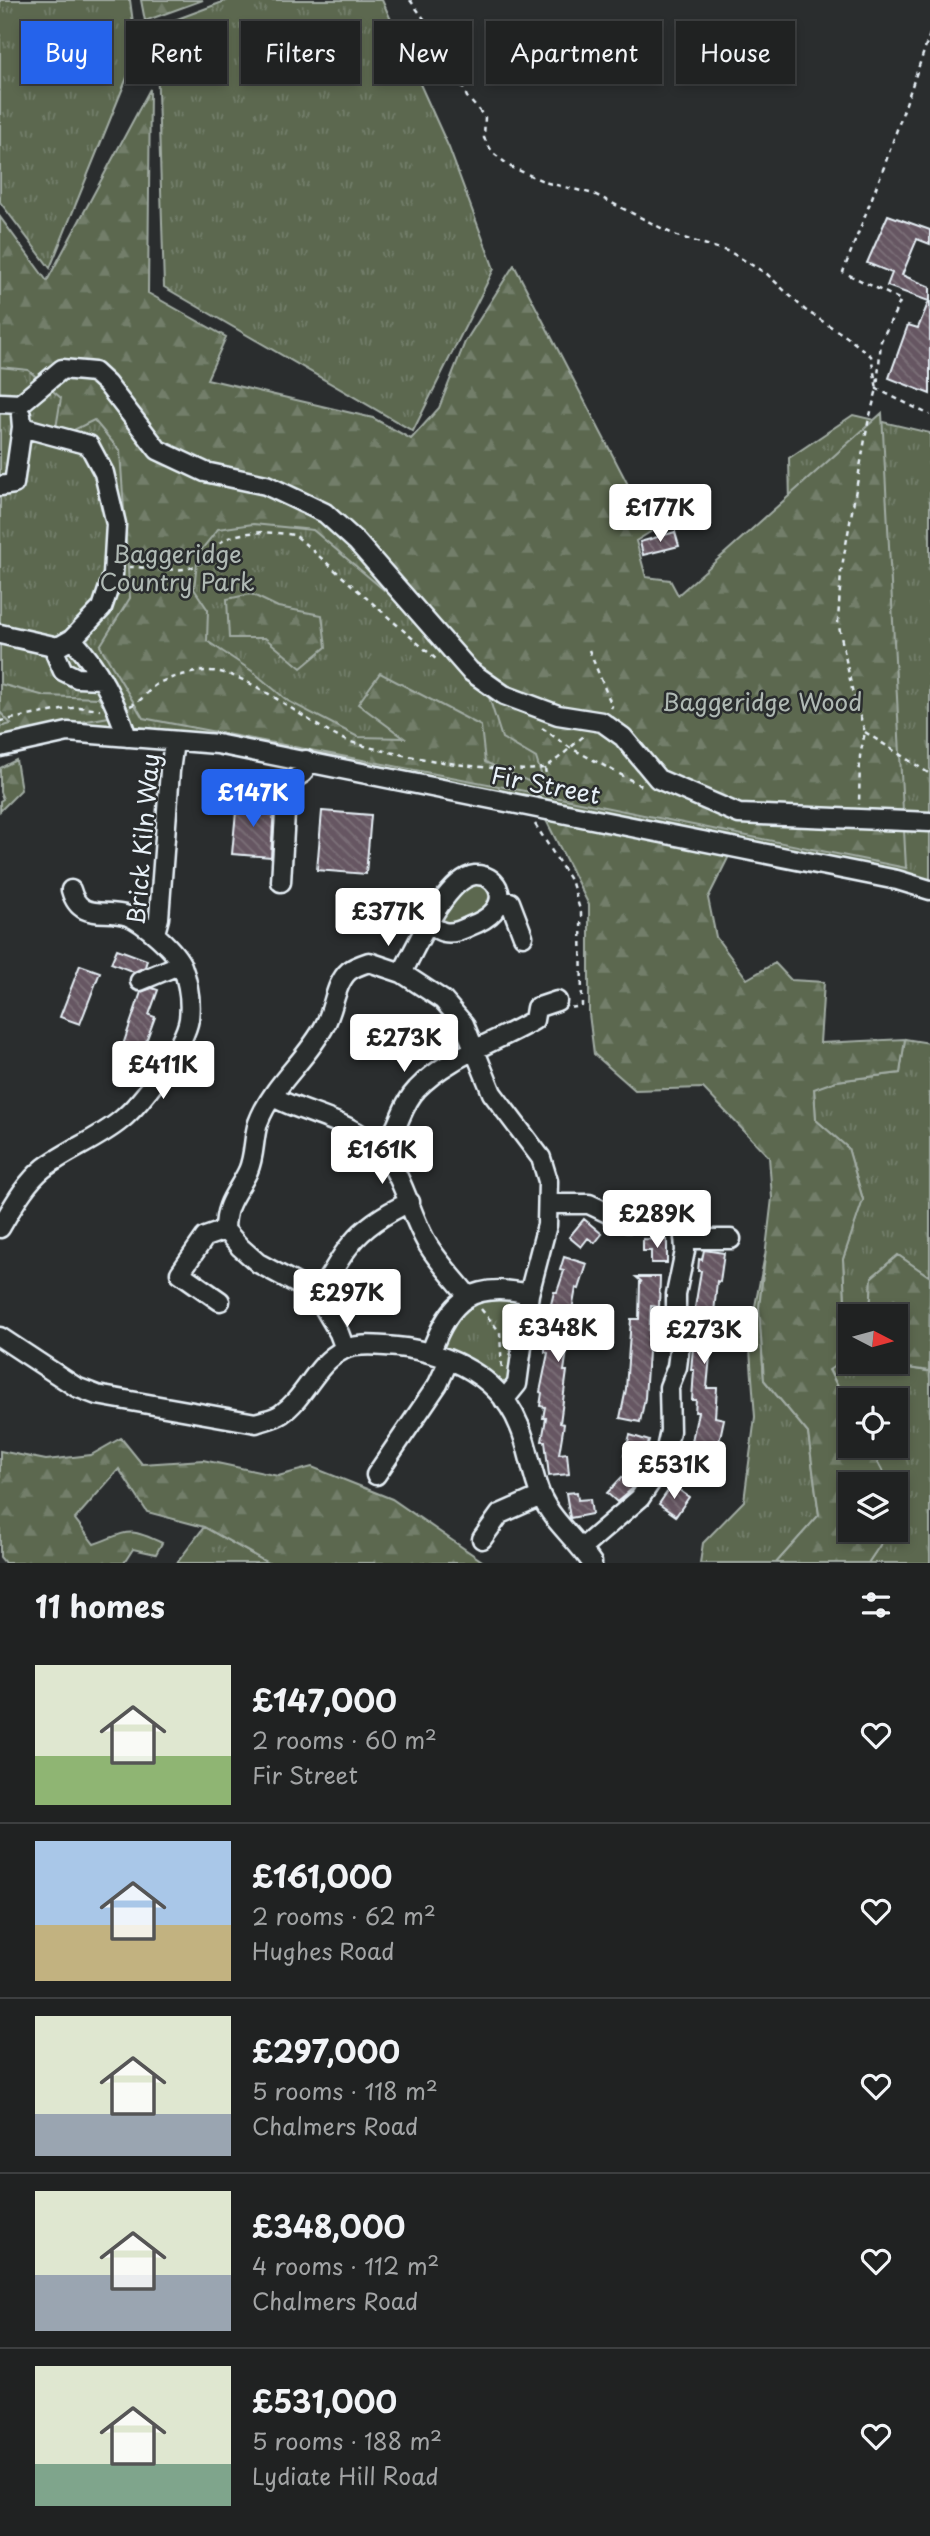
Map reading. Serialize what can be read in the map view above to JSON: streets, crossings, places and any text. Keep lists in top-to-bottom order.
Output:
{
  "streets": {
    "street": ["Fir Street", "Brick Kiln Way"]
  },
  "crossings": [
    ["Fir Street", "Brick Kiln Way"]
  ],
  "parks": ["Baggeridge Country Park", "Baggeridge Wood"],
  "north": "right",
  "page": {
    "chip": [
      "Buy",
      "Rent",
      "Filters",
      "New",
      "Apartment",
      "House"
    ],
    "price": [
      "£177K",
      "£147K",
      "£377K",
      "£273K",
      "£411K",
      "£161K",
      "£289K",
      "£297K",
      "£348K",
      "£273K",
      "£531K"
    ],
    "heading": "11 homes",
    "list": [
      {
        "name": "£147,000",
        "note": "2 rooms · 60 m² · Fir Street"
      },
      {
        "name": "£161,000",
        "note": "2 rooms · 62 m² · Hughes Road"
      },
      {
        "name": "£297,000",
        "note": "5 rooms · 118 m² · Chalmers Road"
      },
      {
        "name": "£348,000",
        "note": "4 rooms · 112 m² · Chalmers Road"
      },
      {
        "name": "£531,000",
        "note": "5 rooms · 188 m² · Lydiate Hill Road"
      }
    ]
  }
}
